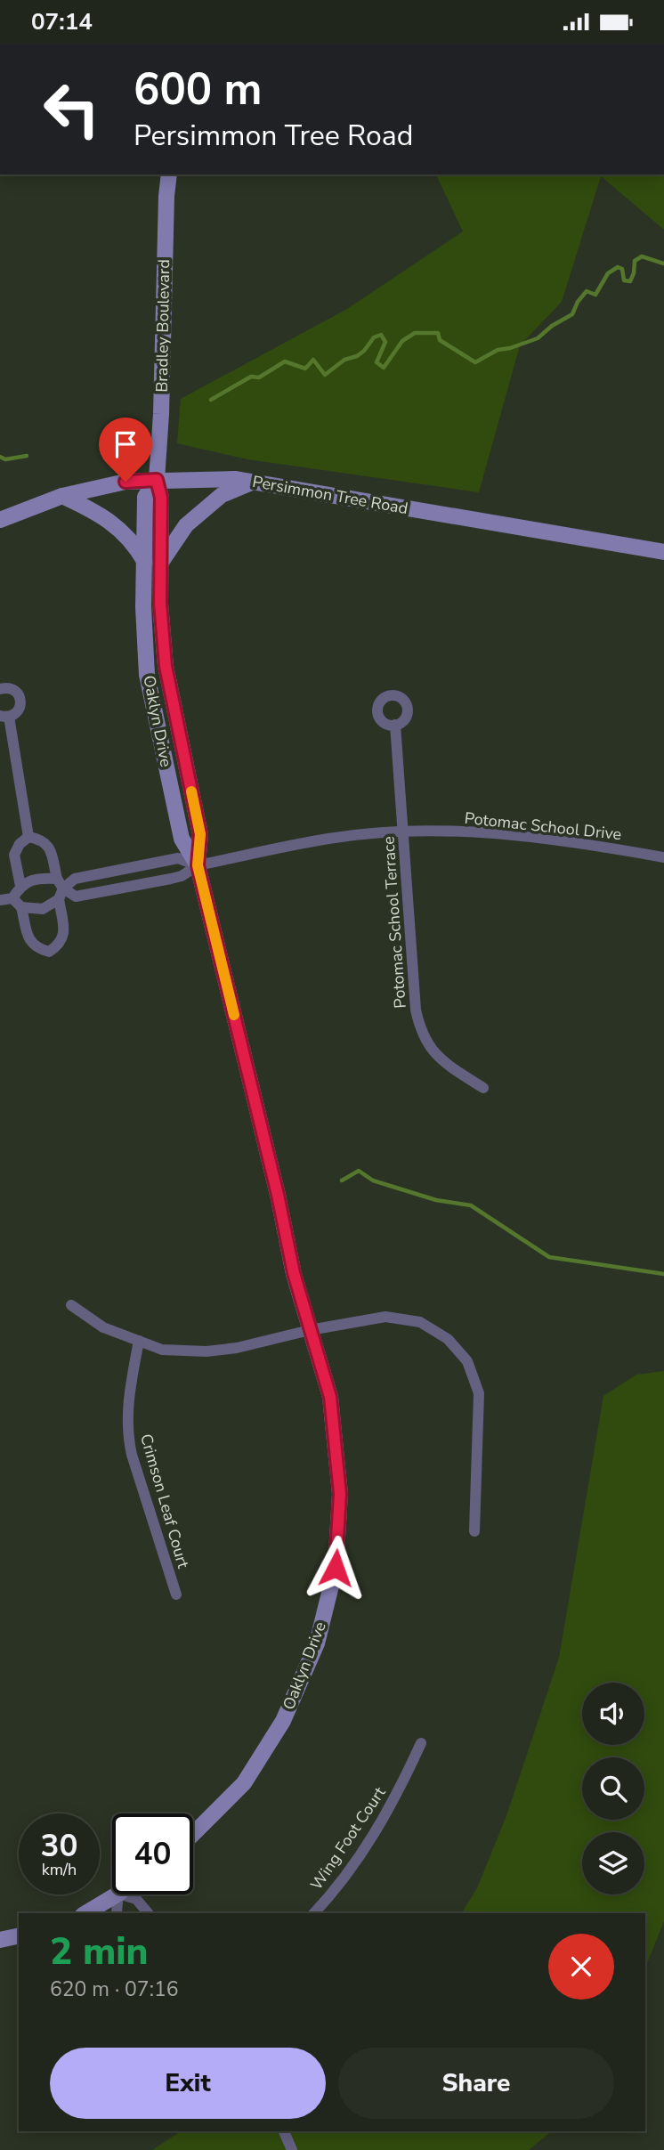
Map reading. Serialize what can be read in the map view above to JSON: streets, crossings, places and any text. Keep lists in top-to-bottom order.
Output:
{
  "streets": {
    "street": [
      "Bradley Boulevard",
      "Persimmon Tree Road",
      "Oaklyn Drive",
      "Potomac School Drive",
      "Potomac School Terrace",
      "Crimson Leaf Court",
      "Wing Foot Court"
    ]
  },
  "crossings": [
    ["Bradley Boulevard", "Persimmon Tree Road"],
    ["Bradley Boulevard", "Oaklyn Drive"],
    ["Persimmon Tree Road", "Oaklyn Drive"],
    ["Oaklyn Drive", "Potomac School Drive"],
    ["Potomac School Drive", "Potomac School Terrace"]
  ],
  "page": {
    "status": "07:14",
    "turn": ["600 m", "Persimmon Tree Road"],
    "speed": "30 km/h",
    "limit": "40",
    "heading": ["2 min", "620 m · 07:16"],
    "buttons": ["Exit", "Share"]
  }
}
